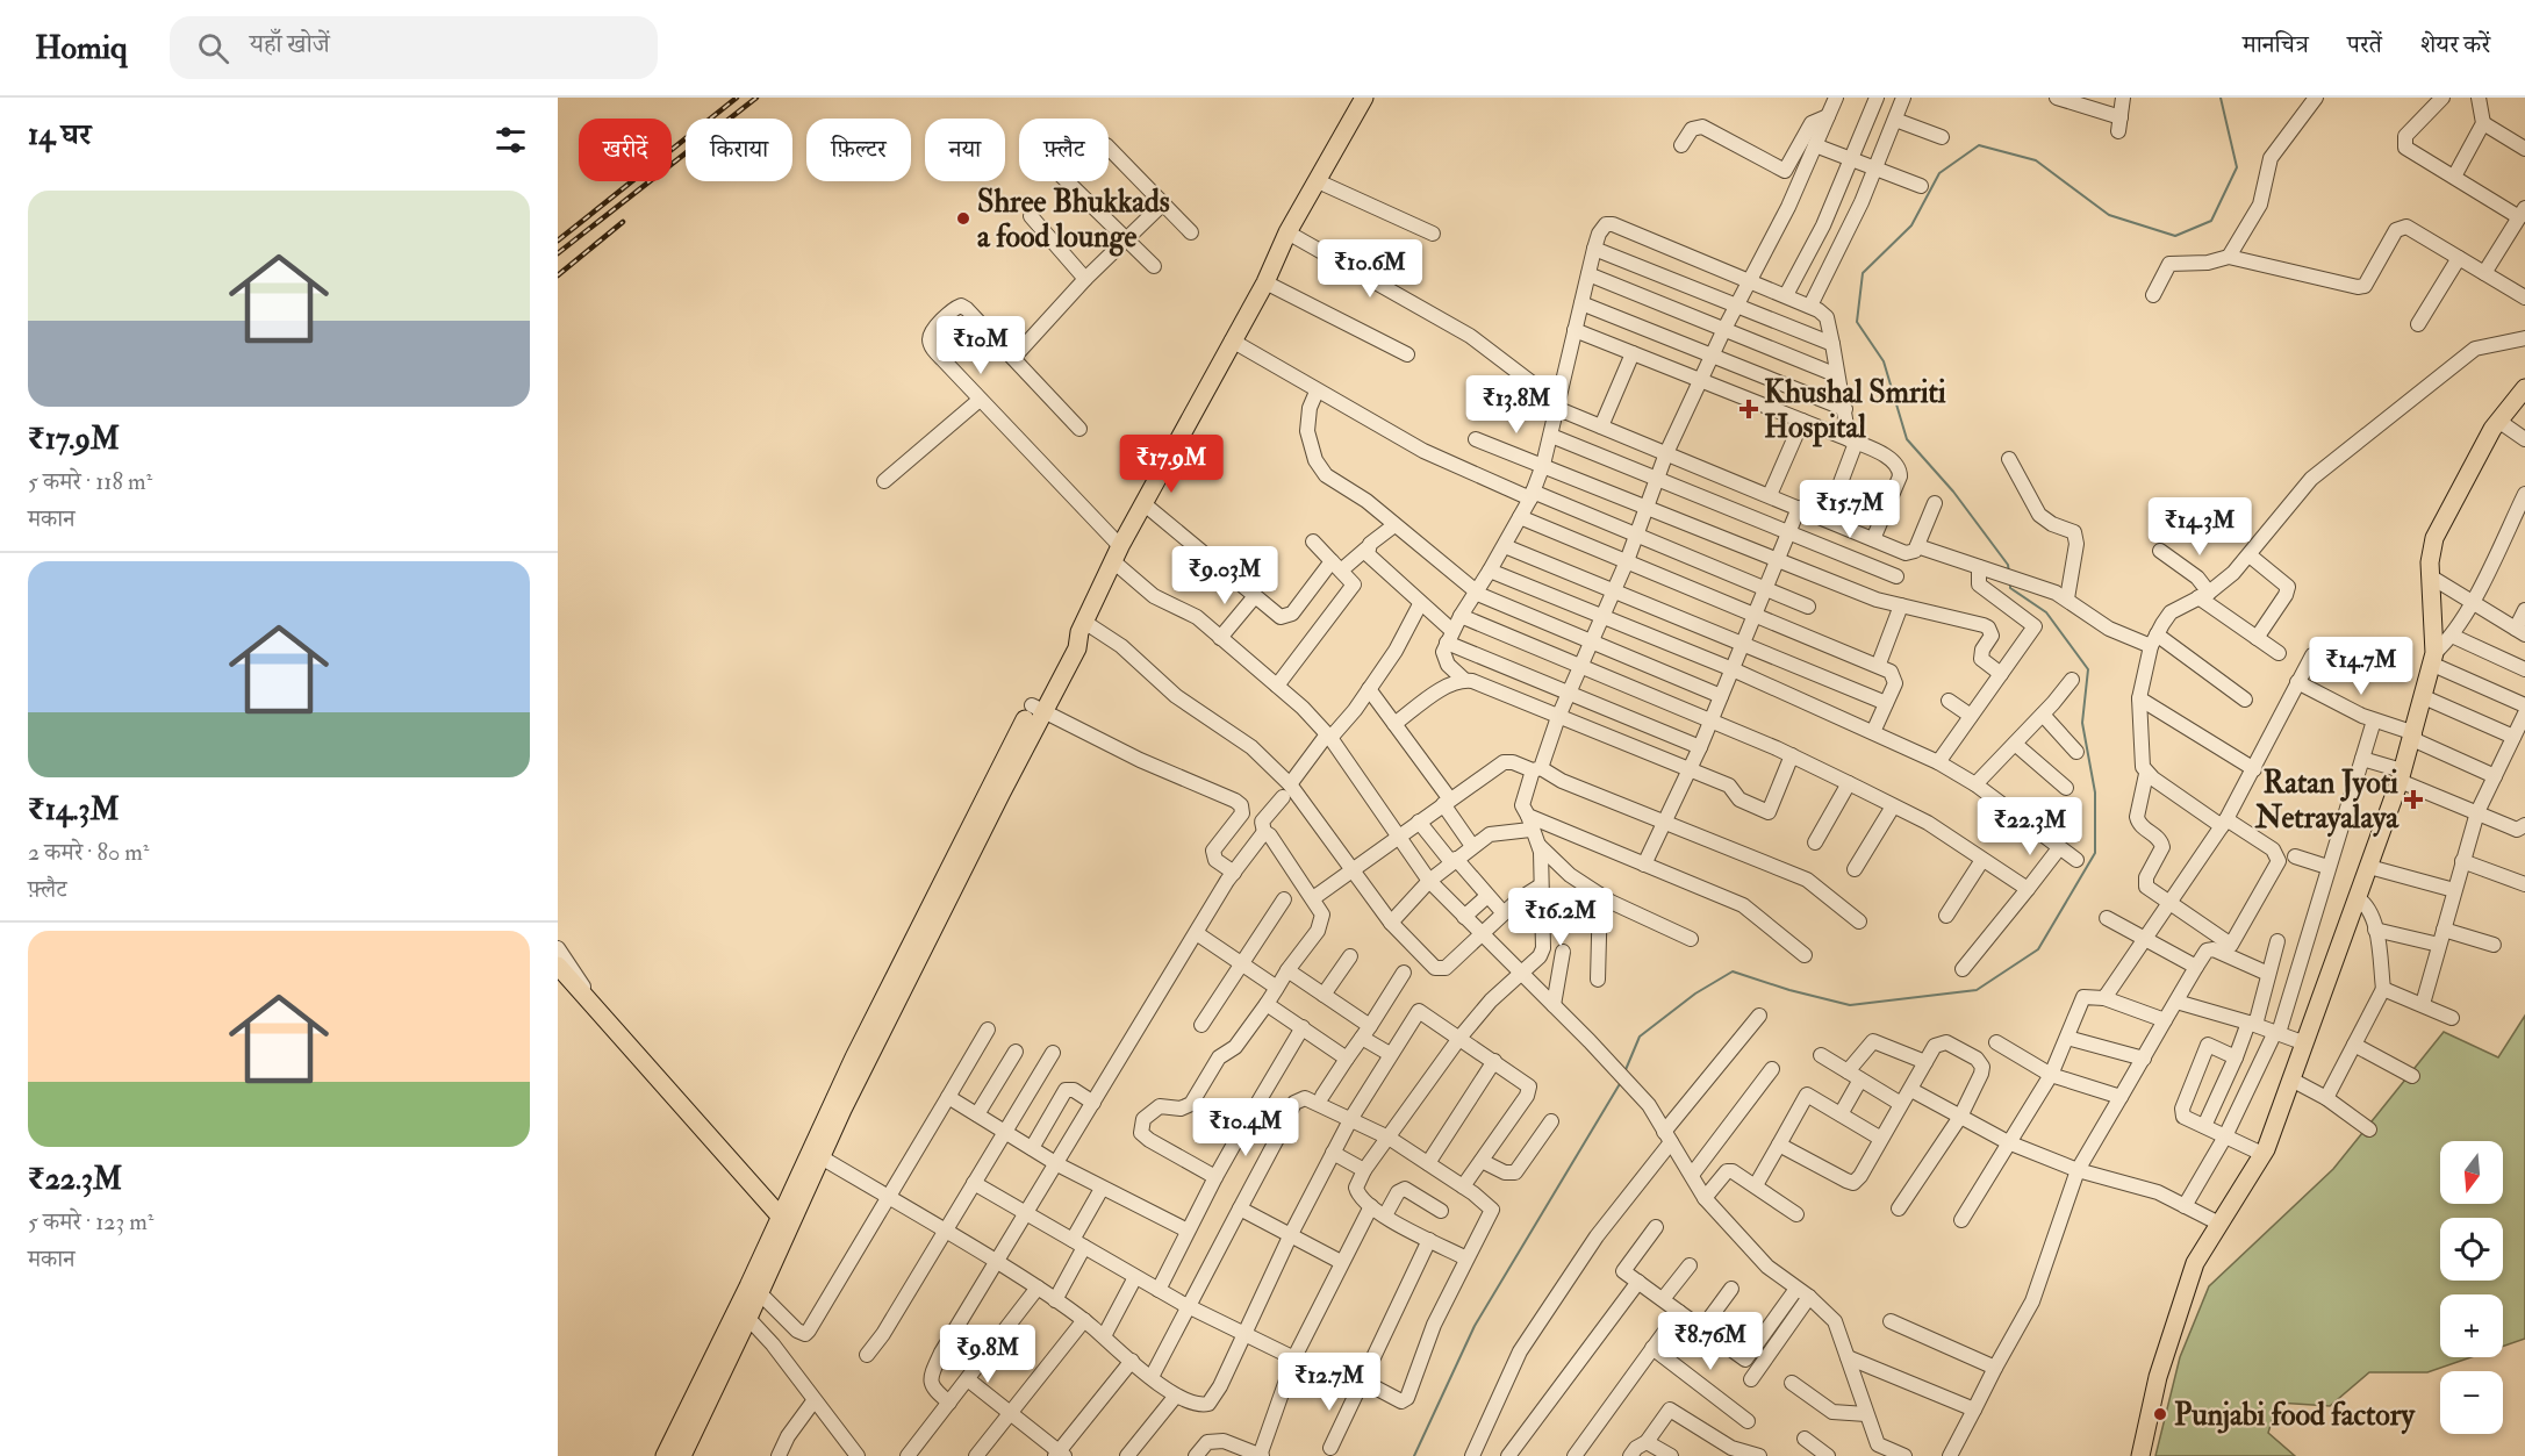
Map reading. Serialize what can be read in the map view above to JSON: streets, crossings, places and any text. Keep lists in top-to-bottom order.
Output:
{
  "places": {
    "other": ["Shree Bhukkads a food lounge", "Punjabi food factory"],
    "health": ["Khushal Smriti Hospital", "Ratan Jyoti Netrayalaya"]
  },
  "north": "bottom",
  "page": {
    "header": "Homiq",
    "search": "यहाँ खोजें",
    "nav": ["मानचित्र", "परतें", "शेयर करें"],
    "heading": "14 घर",
    "chip": [
      "खरीदें",
      "किराया",
      "फ़िल्टर",
      "नया",
      "फ़्लैट"
    ],
    "list": [
      {
        "name": "₹17.9M",
        "note": "5 कमरे · 118 m² · मकान"
      },
      {
        "name": "₹14.3M",
        "note": "2 कमरे · 80 m² · फ़्लैट"
      },
      {
        "name": "₹22.3M",
        "note": "5 कमरे · 123 m² · मकान"
      }
    ],
    "price": [
      "₹10.6M",
      "₹10M",
      "₹13.8M",
      "₹17.9M",
      "₹15.7M",
      "₹14.3M",
      "₹9.03M",
      "₹14.7M",
      "₹22.3M",
      "₹16.2M",
      "₹10.4M",
      "₹8.76M",
      "₹9.8M",
      "₹12.7M"
    ],
    "map_buttons": ["+", "−"]
  }
}
